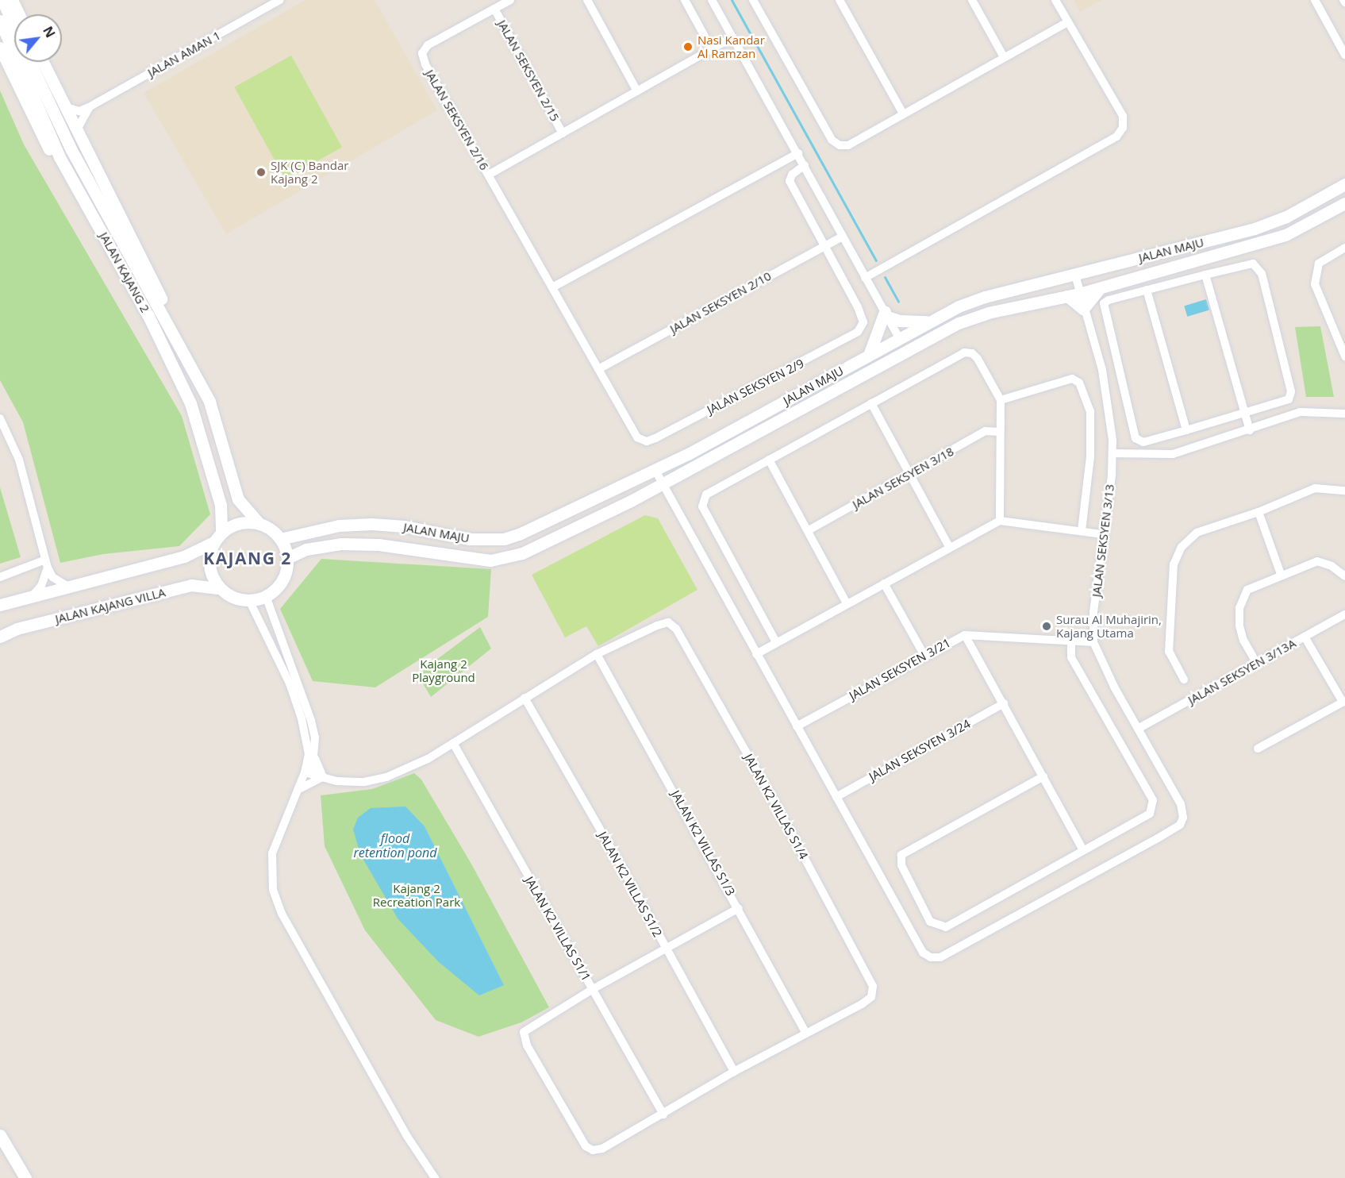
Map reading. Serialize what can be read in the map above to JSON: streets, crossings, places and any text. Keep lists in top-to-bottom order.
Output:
{
  "streets": {
    "street": [
      "JALAN AMAN 1",
      "JALAN SEKSYEN 2/15",
      "JALAN SEKSYEN 2/16",
      "JALAN MAJU",
      "JALAN KAJANG 2",
      "JALAN SEKSYEN 2/10",
      "JALAN SEKSYEN 2/9",
      "JALAN SEKSYEN 3/18",
      "JALAN SEKSYEN 3/13",
      "JALAN KAJANG VILLA",
      "JALAN SEKSYEN 3/21",
      "JALAN SEKSYEN 3/13A",
      "JALAN SEKSYEN 3/24",
      "JALAN K2 VILLAS S1/4",
      "JALAN K2 VILLAS S1/3",
      "JALAN K2 VILLAS S1/2",
      "JALAN K2 VILLAS S1/1"
    ]
  },
  "crossings": [
    ["JALAN SEKSYEN 2/15", "JALAN SEKSYEN 2/16"],
    ["JALAN SEKSYEN 2/16", "JALAN SEKSYEN 2/10"],
    ["JALAN SEKSYEN 2/16", "JALAN SEKSYEN 2/9"],
    ["JALAN MAJU", "JALAN KAJANG 2"],
    ["JALAN MAJU", "JALAN KAJANG VILLA"],
    ["JALAN KAJANG 2", "JALAN KAJANG VILLA"],
    ["JALAN SEKSYEN 2/10", "JALAN SEKSYEN 2/9"],
    ["JALAN SEKSYEN 3/13", "JALAN SEKSYEN 3/21"],
    ["JALAN SEKSYEN 3/13", "JALAN SEKSYEN 3/13A"],
    ["JALAN SEKSYEN 3/13", "JALAN SEKSYEN 3/24"],
    ["JALAN K2 VILLAS S1/4", "JALAN K2 VILLAS S1/3"]
  ],
  "districts": ["KAJANG 2"],
  "water": ["flood retention pond"],
  "parks": ["Kajang 2 Playground", "Kajang 2 Recreation Park"],
  "places": ["Nasi Kandar Al Ramzan", "SJK (C) Bandar Kajang 2", "Surau Al Muhajirin, Kajang Utama"],
  "north": "top right"
}
